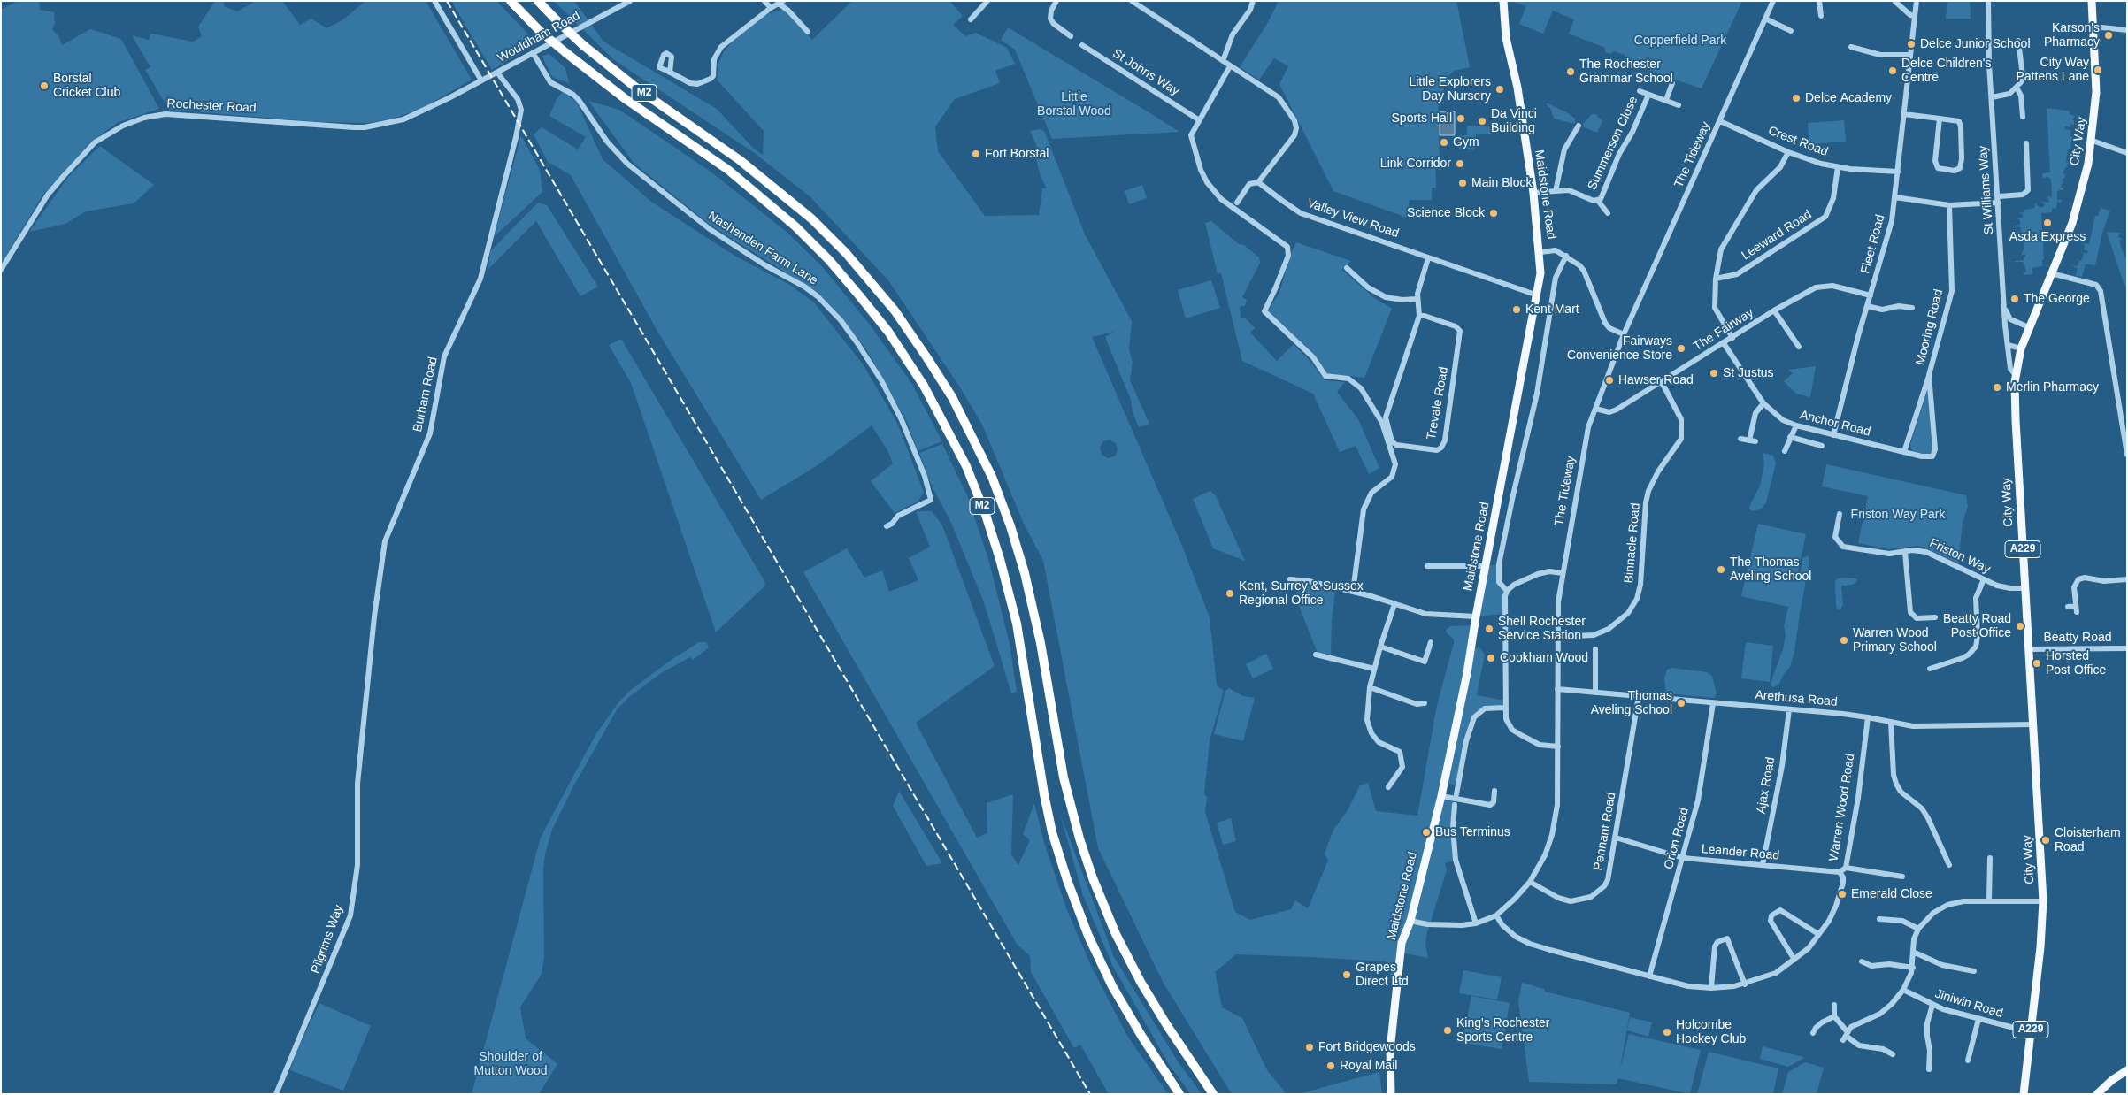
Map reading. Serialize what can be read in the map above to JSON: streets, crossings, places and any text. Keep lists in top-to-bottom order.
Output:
{
  "streets": {
    "highway": ["M2"],
    "main road": ["City Way", "Maidstone Road", "A229"],
    "street": [
      "Wouldham Road",
      "St Johns Way",
      "Rochester Road",
      "Crest Road",
      "Summerson Close",
      "The Tideway",
      "St Williams Way",
      "Valley View Road",
      "Leeward Road",
      "Fleet Road",
      "Nashenden Farm Lane",
      "Mooring Road",
      "The Fairway",
      "Burham Road",
      "Trevale Road",
      "Anchor Road",
      "Binnacle Road",
      "Friston Way",
      "Beatty Road",
      "Arethusa Road",
      "Ajax Road",
      "Warren Wood Road",
      "Pennant Road",
      "Orion Road",
      "Leander Road",
      "Pilgrims Way",
      "Jiniwin Road"
    ]
  },
  "crossings": [
    ["Wouldham Road", "Rochester Road"],
    ["Wouldham Road", "Nashenden Farm Lane"],
    ["Wouldham Road", "Burham Road"],
    ["Crest Road", "The Tideway"],
    ["Crest Road", "Leeward Road"],
    ["Crest Road", "Fleet Road"],
    ["City Way", "St Williams Way"],
    ["City Way", "Friston Way"],
    ["City Way", "Beatty Road"],
    ["City Way", "Arethusa Road"],
    ["City Way", "Jiniwin Road"],
    ["Summerson Close", "Maidstone Road"],
    ["The Tideway", "Maidstone Road"],
    ["The Tideway", "The Fairway"],
    ["The Tideway", "Binnacle Road"],
    ["The Tideway", "Arethusa Road"],
    ["The Tideway", "Warren Wood Road"],
    ["The Tideway", "Pennant Road"],
    ["Maidstone Road", "Valley View Road"],
    ["Valley View Road", "Trevale Road"],
    ["Fleet Road", "The Fairway"],
    ["Fleet Road", "Anchor Road"],
    ["Mooring Road", "Anchor Road"],
    ["The Fairway", "Anchor Road"],
    ["The Fairway", "Binnacle Road"],
    ["Burham Road", "Pilgrims Way"],
    ["Arethusa Road", "Ajax Road"],
    ["Arethusa Road", "Warren Wood Road"],
    ["Arethusa Road", "Pennant Road"],
    ["Arethusa Road", "Orion Road"],
    ["Ajax Road", "Leander Road"],
    ["Warren Wood Road", "Orion Road"],
    ["Warren Wood Road", "Leander Road"],
    ["Pennant Road", "Leander Road"],
    ["Orion Road", "Leander Road"]
  ],
  "parks": [
    "Copperfield Park",
    "Little Borstal Wood",
    "Friston Way Park",
    "Shoulder of Mutton Wood"
  ],
  "places": [
    "Karson's Pharmacy",
    "Delce Junior School",
    "City Way Pattens Lane",
    "Delce Children's Centre",
    "The Rochester Grammar School",
    "Borstal Cricket Club",
    "Little Explorers Day Nursery",
    "Delce Academy",
    "Sports Hall",
    "Da Vinci Building",
    "Gym",
    "Fort Borstal",
    "Link Corridor",
    "Main Block",
    "Science Block",
    "Asda Express",
    "The George",
    "Kent Mart",
    "Fairways Convenience Store",
    "St Justus",
    "Hawser Road",
    "Merlin Pharmacy",
    "The Thomas Aveling School",
    "Kent, Surrey & Sussex Regional Office",
    "Beatty Road Post Office",
    "Shell Rochester Service Station",
    "Warren Wood Primary School",
    "Cookham Wood",
    "Horsted Post Office",
    "Thomas Aveling School",
    "Bus Terminus",
    "Cloisterham Road",
    "Emerald Close",
    "Grapes Direct Ltd",
    "King's Rochester Sports Centre",
    "Holcombe Hockey Club",
    "Fort Bridgewoods",
    "Royal Mail"
  ]
}
